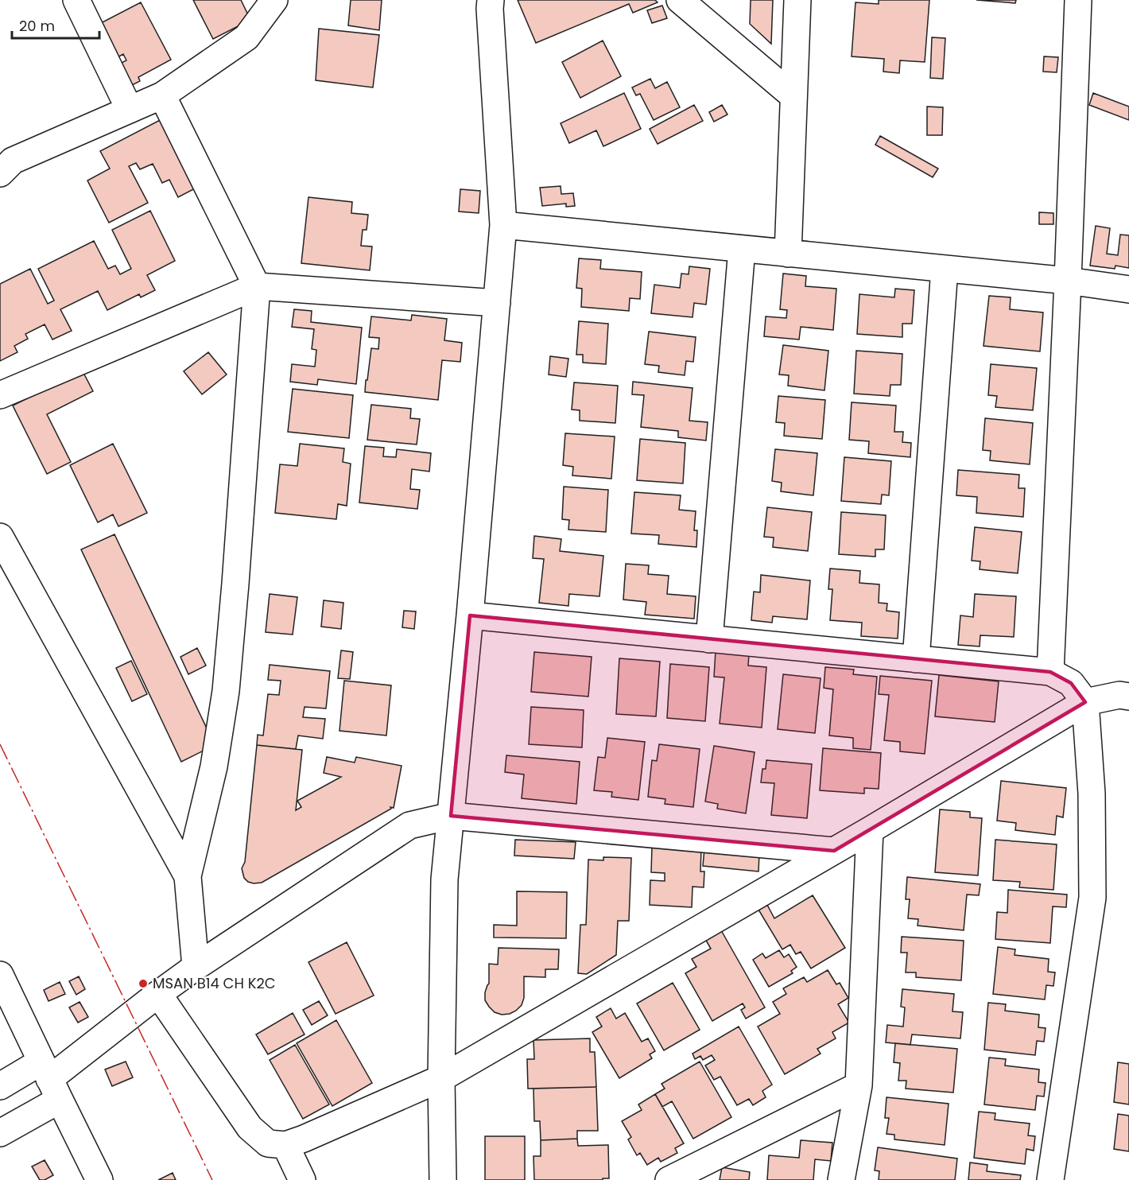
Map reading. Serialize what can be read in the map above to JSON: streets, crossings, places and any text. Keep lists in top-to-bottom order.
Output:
{
  "places": ["MSAN B14 CH K2C"],
  "scale_bar": "20 m"
}
